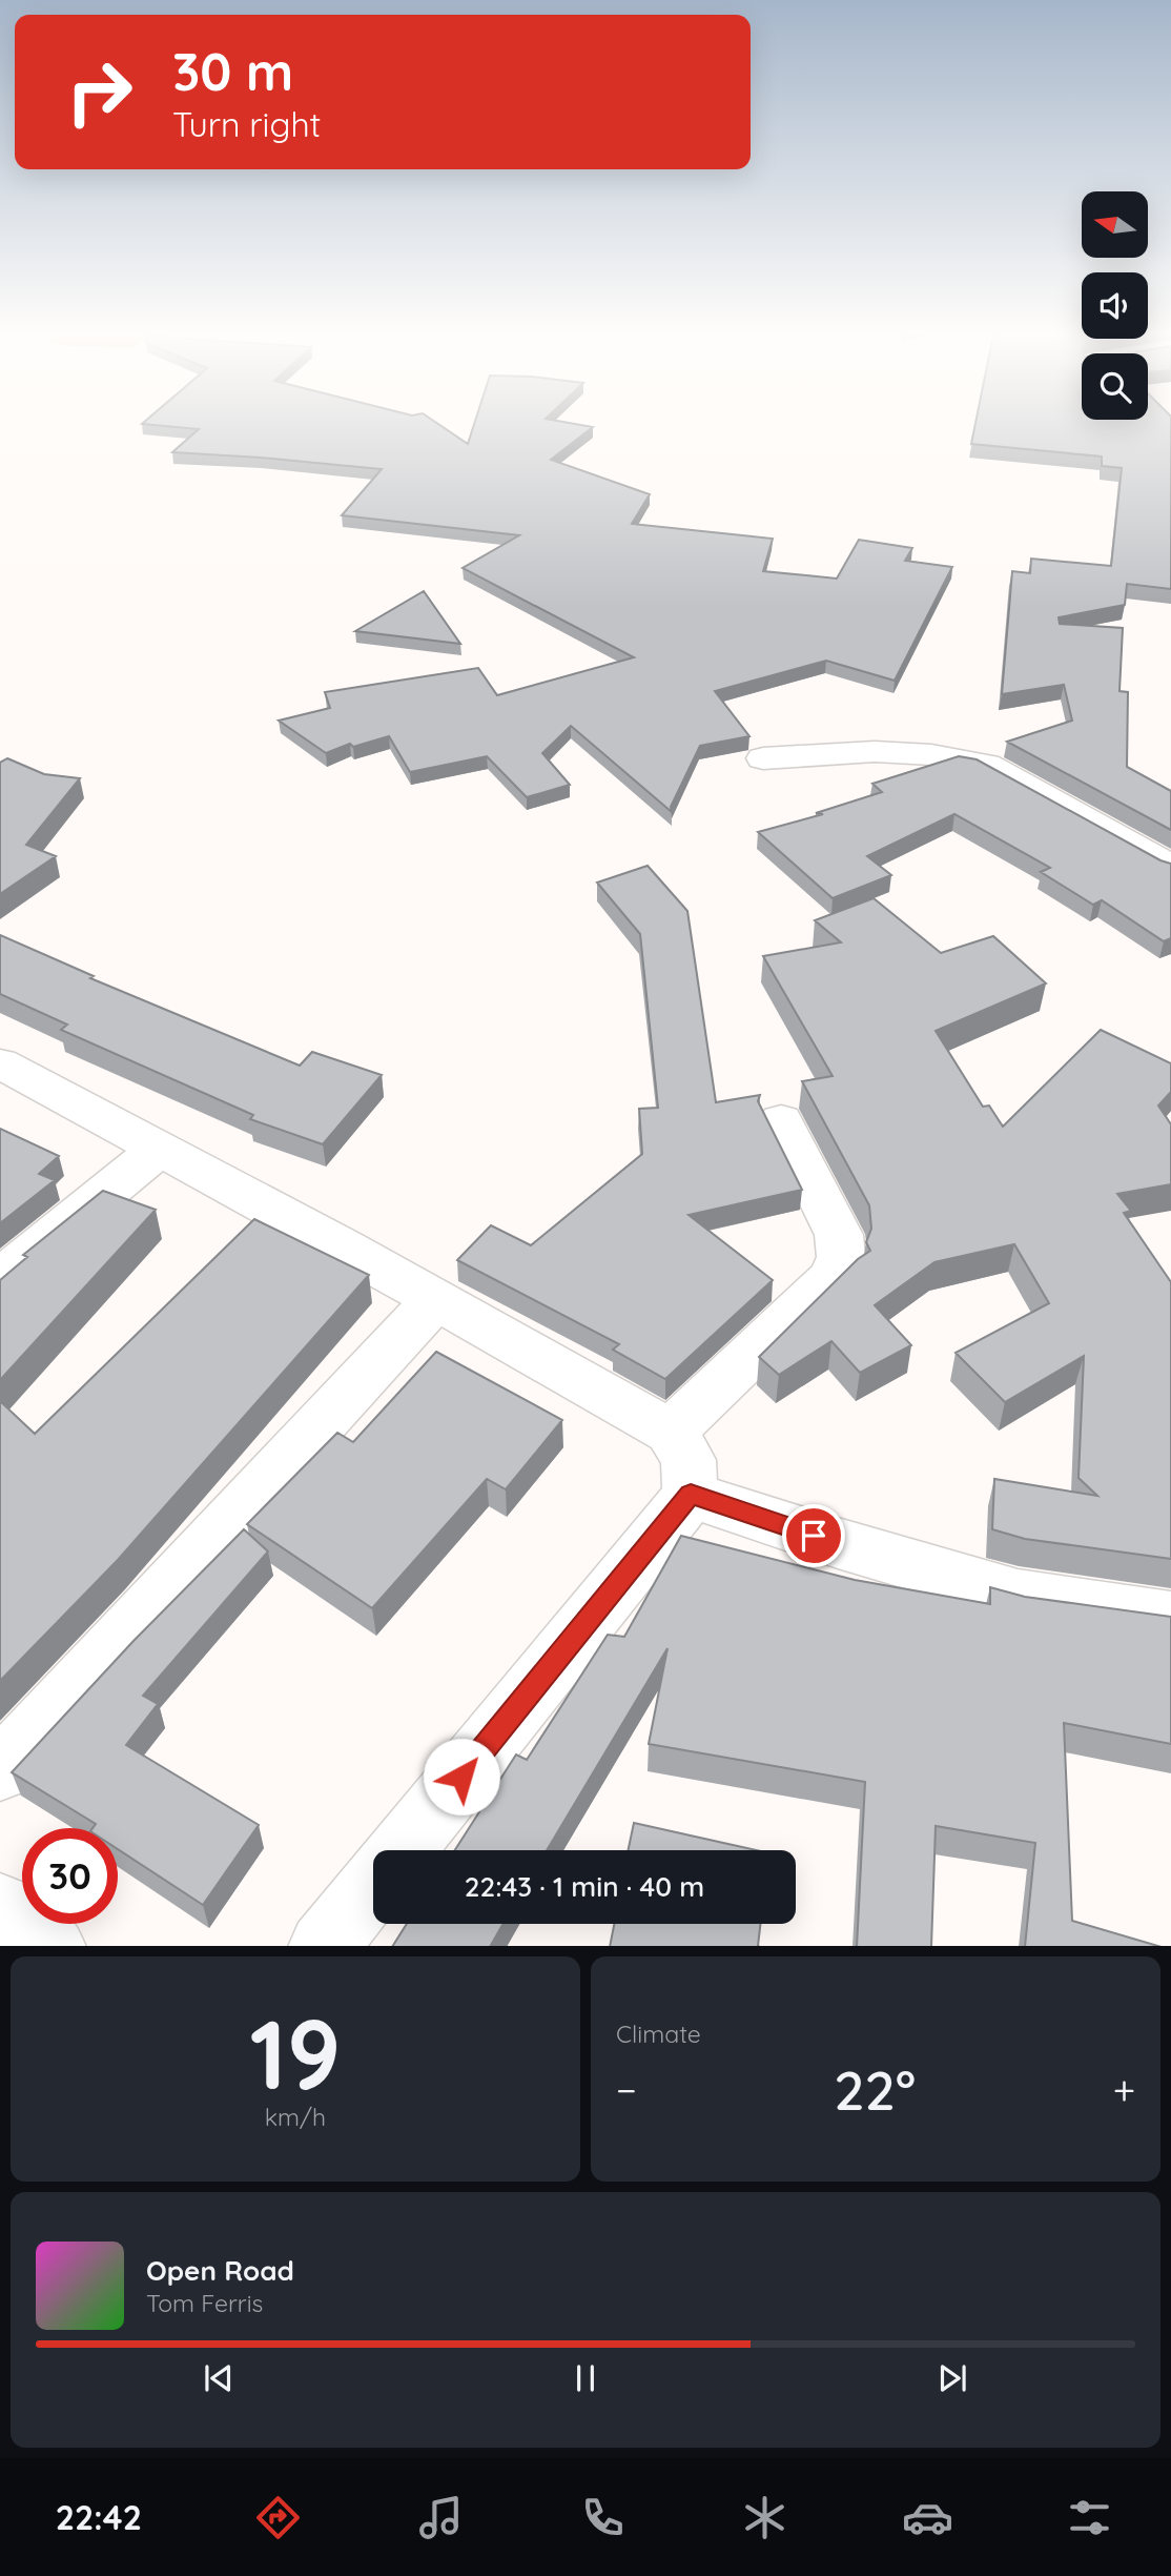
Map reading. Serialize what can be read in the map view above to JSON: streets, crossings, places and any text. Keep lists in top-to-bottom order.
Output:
{
  "north": "left",
  "page": {
    "turn": ["30 m", "Turn right"],
    "limit": "30",
    "trip": "22:43 · 1 min · 40 m",
    "tile": [
      ["19", "km/h"],
      "Climate"
    ],
    "heat": ["−", "22°", "+"],
    "song": ["Open Road", "Tom Ferris"],
    "tabs": "22:42"
  }
}
